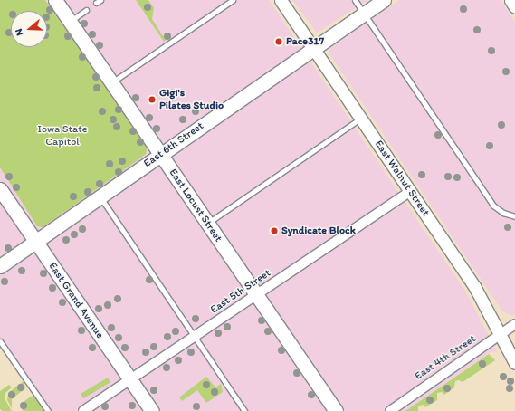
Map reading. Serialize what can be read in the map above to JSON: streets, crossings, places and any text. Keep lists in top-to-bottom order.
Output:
{
  "streets": {
    "main road": ["East 6th Street", "East Locust Street", "East Grand Avenue"],
    "street": ["East Walnut Street", "East 5th Street", "East 4th Street"]
  },
  "crossings": [
    ["East 6th Street", "East Walnut Street"],
    ["East 6th Street", "East Locust Street"],
    ["East 6th Street", "East Grand Avenue"],
    ["East Walnut Street", "East 5th Street"],
    ["East Walnut Street", "East 4th Street"],
    ["East Locust Street", "East 5th Street"],
    ["East 5th Street", "East Grand Avenue"]
  ],
  "parks": ["Iowa State Capitol"],
  "places": ["Pace317", "Gigi's Pilates Studio", "Syndicate Block"],
  "north": "left"
}
